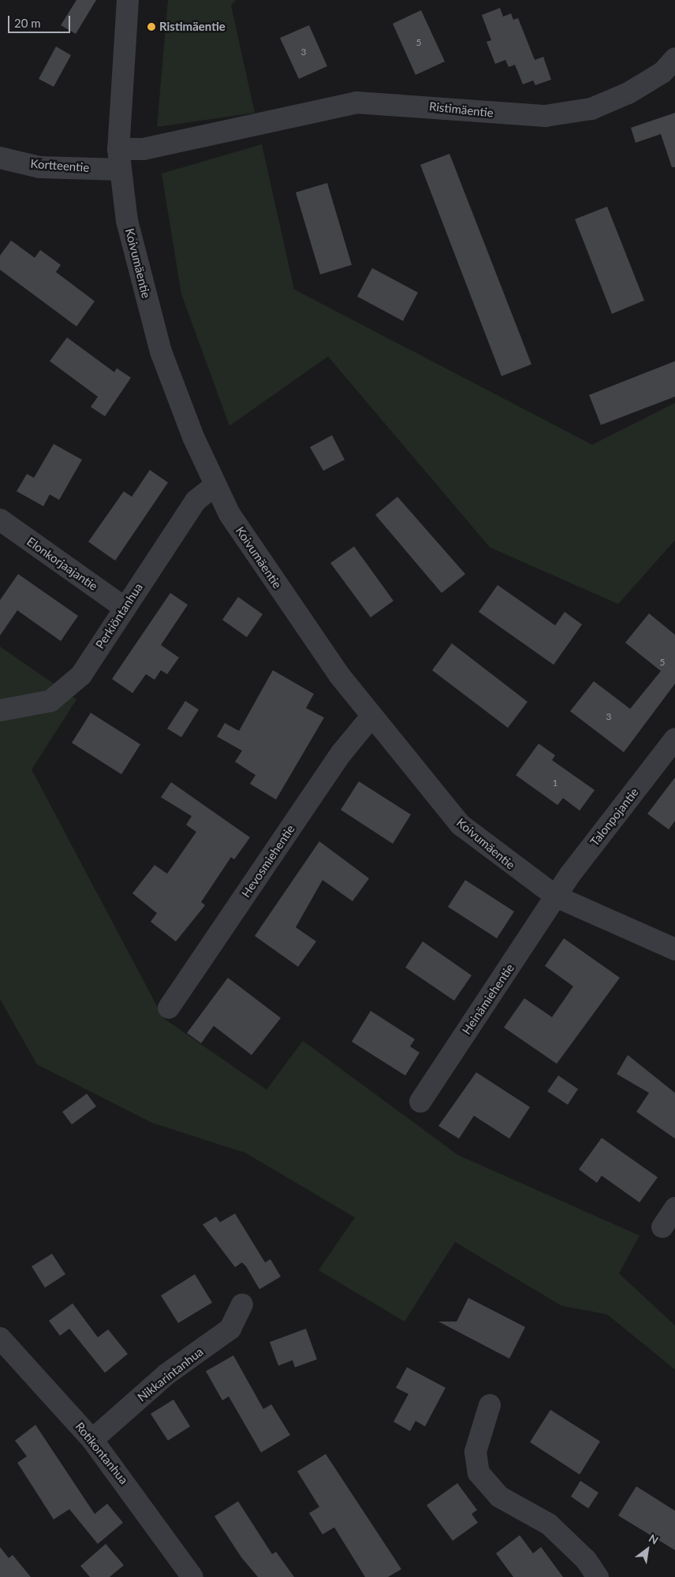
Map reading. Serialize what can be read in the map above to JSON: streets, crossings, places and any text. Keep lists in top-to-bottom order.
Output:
{
  "streets": {
    "street": [
      "Ristimäentie",
      "Kortteentie",
      "Koivumäentie",
      "Elonkorjaajantie",
      "Perkiöntanhua",
      "Talonpojantie",
      "Hevosmiehentie",
      "Heinämiehentie",
      "Nikkarintanhua",
      "Rotikontanhua"
    ]
  },
  "crossings": [
    ["Ristimäentie", "Kortteentie"],
    ["Ristimäentie", "Koivumäentie"],
    ["Kortteentie", "Koivumäentie"],
    ["Koivumäentie", "Perkiöntanhua"],
    ["Koivumäentie", "Talonpojantie"],
    ["Koivumäentie", "Hevosmiehentie"],
    ["Koivumäentie", "Heinämiehentie"],
    ["Elonkorjaajantie", "Perkiöntanhua"],
    ["Talonpojantie", "Heinämiehentie"],
    ["Nikkarintanhua", "Rotikontanhua"]
  ],
  "places": ["Ristimäentie"],
  "house_numbers": [
    "5",
    "3",
    "5",
    "3",
    "1"
  ],
  "scale_bar": "20 m",
  "north": "top right"
}
